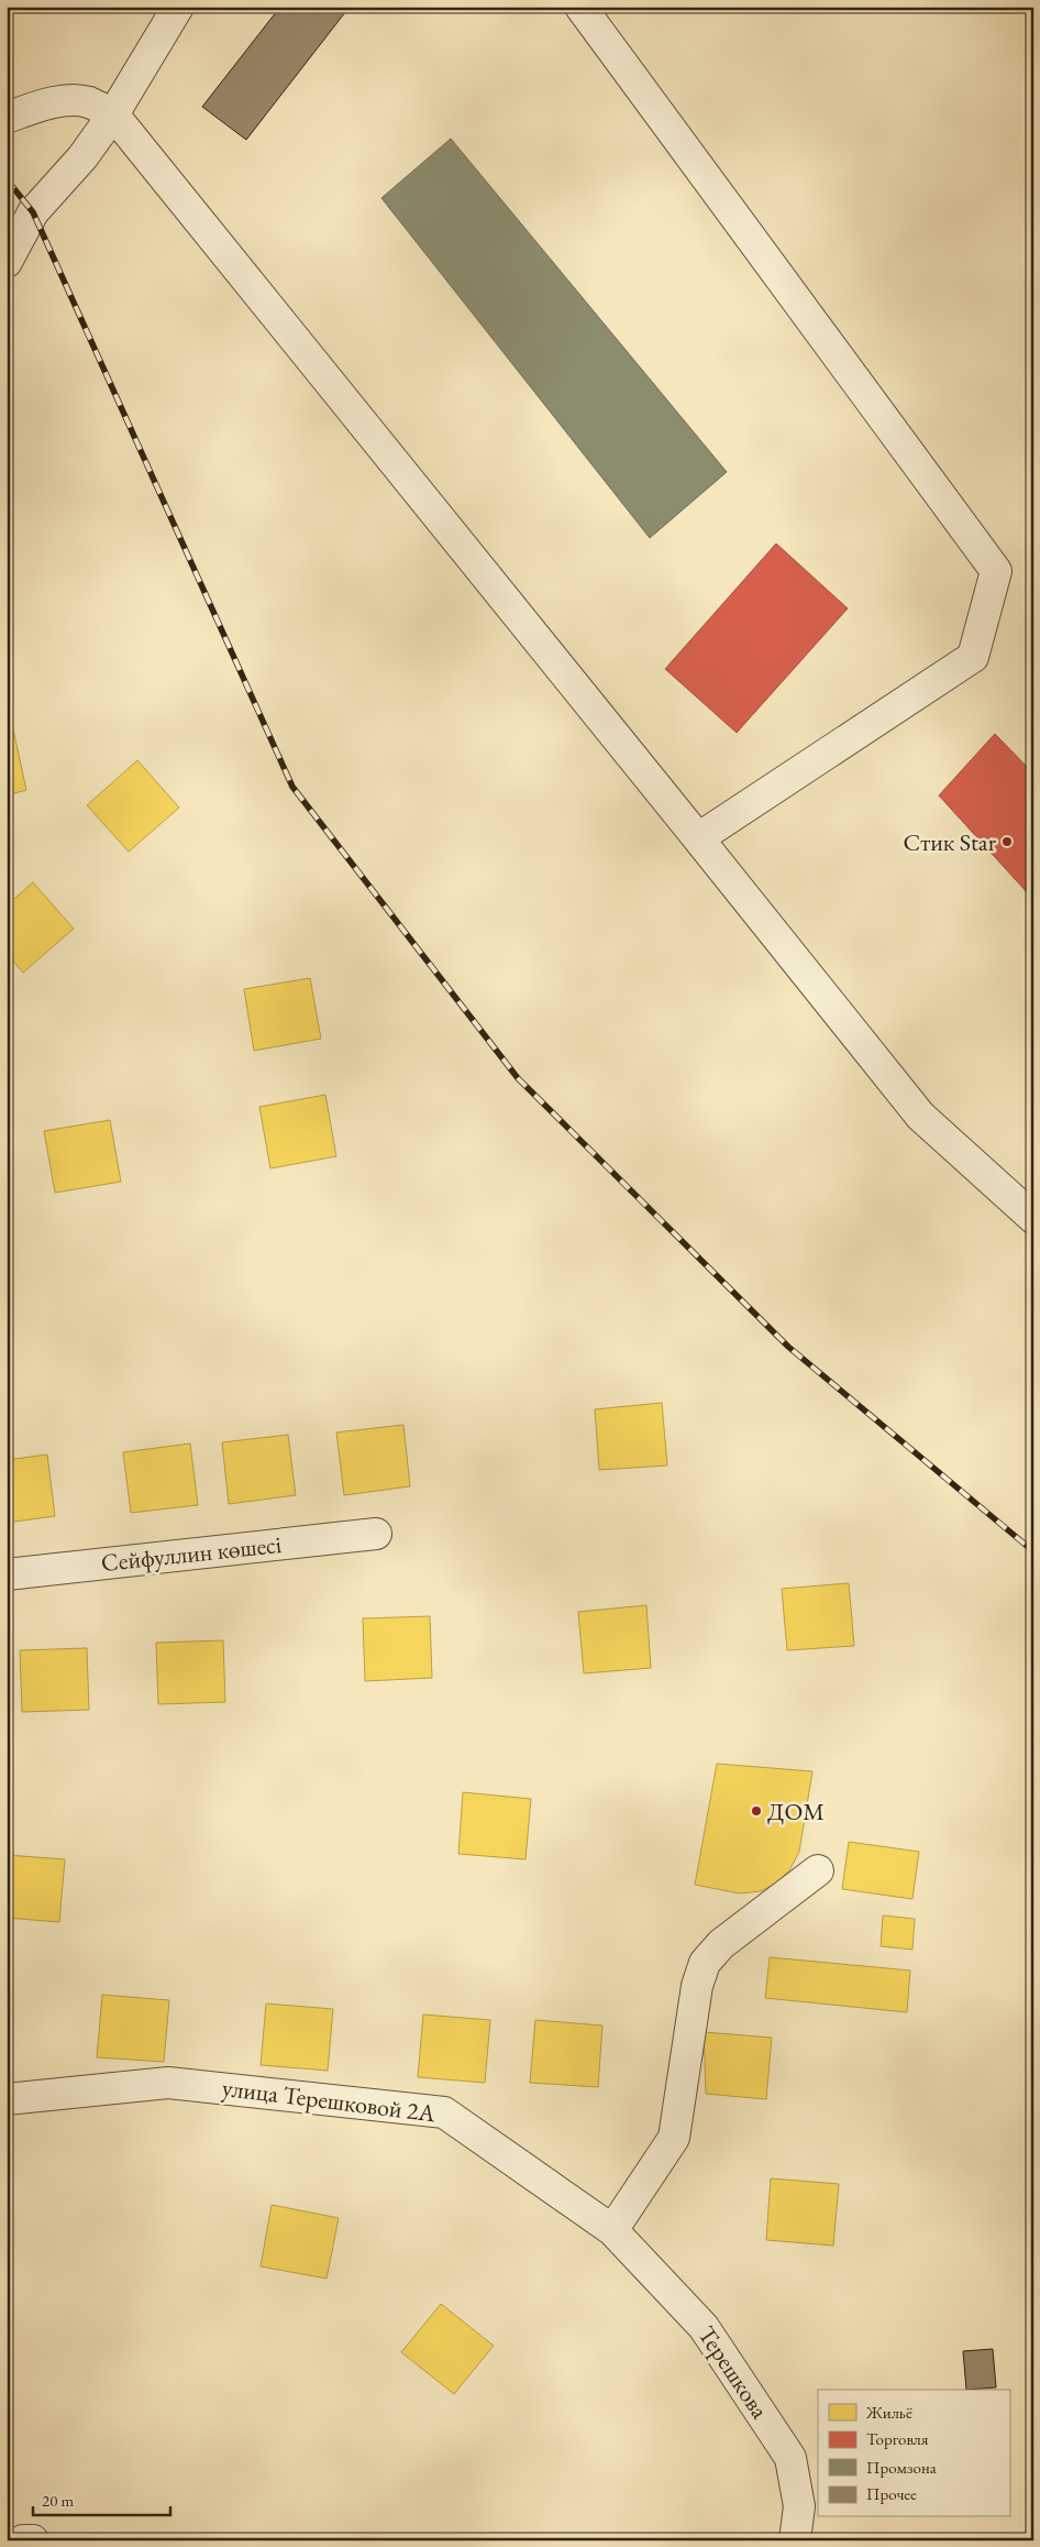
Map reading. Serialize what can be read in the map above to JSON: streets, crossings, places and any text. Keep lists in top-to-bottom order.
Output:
{
  "streets": {
    "street": ["Сейфуллин көшесі", "улица Терешковой 2А", "Терешкова"]
  },
  "crossings": [
    ["улица Терешковой 2А", "Терешкова"]
  ],
  "places": ["Стик Star", "ДОМ"],
  "legend": [
    "Жильё",
    "Торговля",
    "Промзона",
    "Прочее"
  ],
  "scale_bar": "20 m"
}
